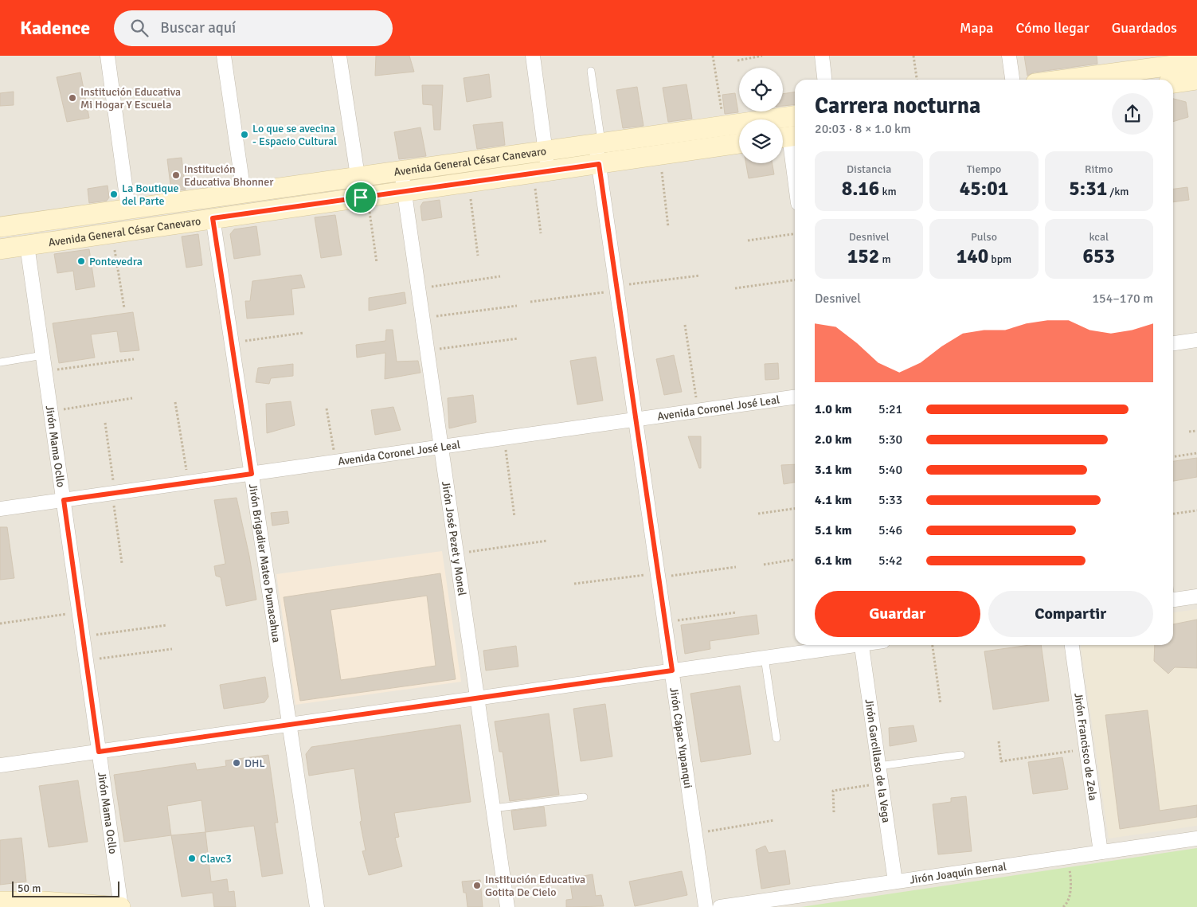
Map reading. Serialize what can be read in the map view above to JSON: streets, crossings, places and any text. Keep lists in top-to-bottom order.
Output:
{
  "streets": {
    "main road": ["Avenida General César Canevaro"],
    "street": [
      "Avenida Coronel José Leal",
      "Jirón Mama Ocllo",
      "Jirón José Pezet y Monel",
      "Jirón Brigadier Mateo Pumacahua",
      "Jirón Cápac Yupanqui",
      "Jirón Francisco de Zela",
      "Jirón Garcillaso de la Vega",
      "Jirón Joaquín Bernal"
    ]
  },
  "crossings": [
    ["Avenida General César Canevaro", "Jirón Mama Ocllo"],
    ["Avenida General César Canevaro", "Jirón José Pezet y Monel"],
    ["Avenida General César Canevaro", "Jirón Brigadier Mateo Pumacahua"],
    ["Avenida General César Canevaro", "Jirón Cápac Yupanqui"],
    ["Avenida Coronel José Leal", "Jirón Mama Ocllo"],
    ["Avenida Coronel José Leal", "Jirón José Pezet y Monel"],
    ["Avenida Coronel José Leal", "Jirón Brigadier Mateo Pumacahua"],
    ["Avenida Coronel José Leal", "Jirón Cápac Yupanqui"],
    ["Jirón Francisco de Zela", "Jirón Joaquín Bernal"],
    ["Jirón Garcillaso de la Vega", "Jirón Joaquín Bernal"]
  ],
  "places": [
    "Institución Educativa Mi Hogar Y Escuela",
    "Lo que se avecina - Espacio Cultural",
    "Institución Educativa Bhonner",
    "La Boutique del Parte",
    "Pontevedra",
    "DHL",
    "Clavc3",
    "Institución Educativa Gotita De Cielo"
  ],
  "scale_bar": "50 m",
  "page": {
    "header": "Kadence",
    "search": "Buscar aquí",
    "nav": ["Mapa", "Cómo llegar", "Guardados"],
    "heading": ["Carrera nocturna", "20:03 · 8 × 1.0 km"],
    "stats": [
      ["Distancia", "8.16 km"],
      ["Tiempo", "45:01"],
      ["Ritmo", "5:31 /km"],
      ["Desnivel", "152 m"],
      ["Pulso", "140 bpm"],
      ["kcal", "653"]
    ],
    "chart": ["Desnivel", "154–170 m"],
    "list": [
      {
        "name": "1.0 km",
        "note": "5:21"
      },
      {
        "name": "2.0 km",
        "note": "5:30"
      },
      {
        "name": "3.1 km",
        "note": "5:40"
      },
      {
        "name": "4.1 km",
        "note": "5:33"
      },
      {
        "name": "5.1 km",
        "note": "5:46"
      },
      {
        "name": "6.1 km",
        "note": "5:42"
      }
    ],
    "buttons": ["Guardar", "Compartir"],
    "scale": "50 m"
  }
}
